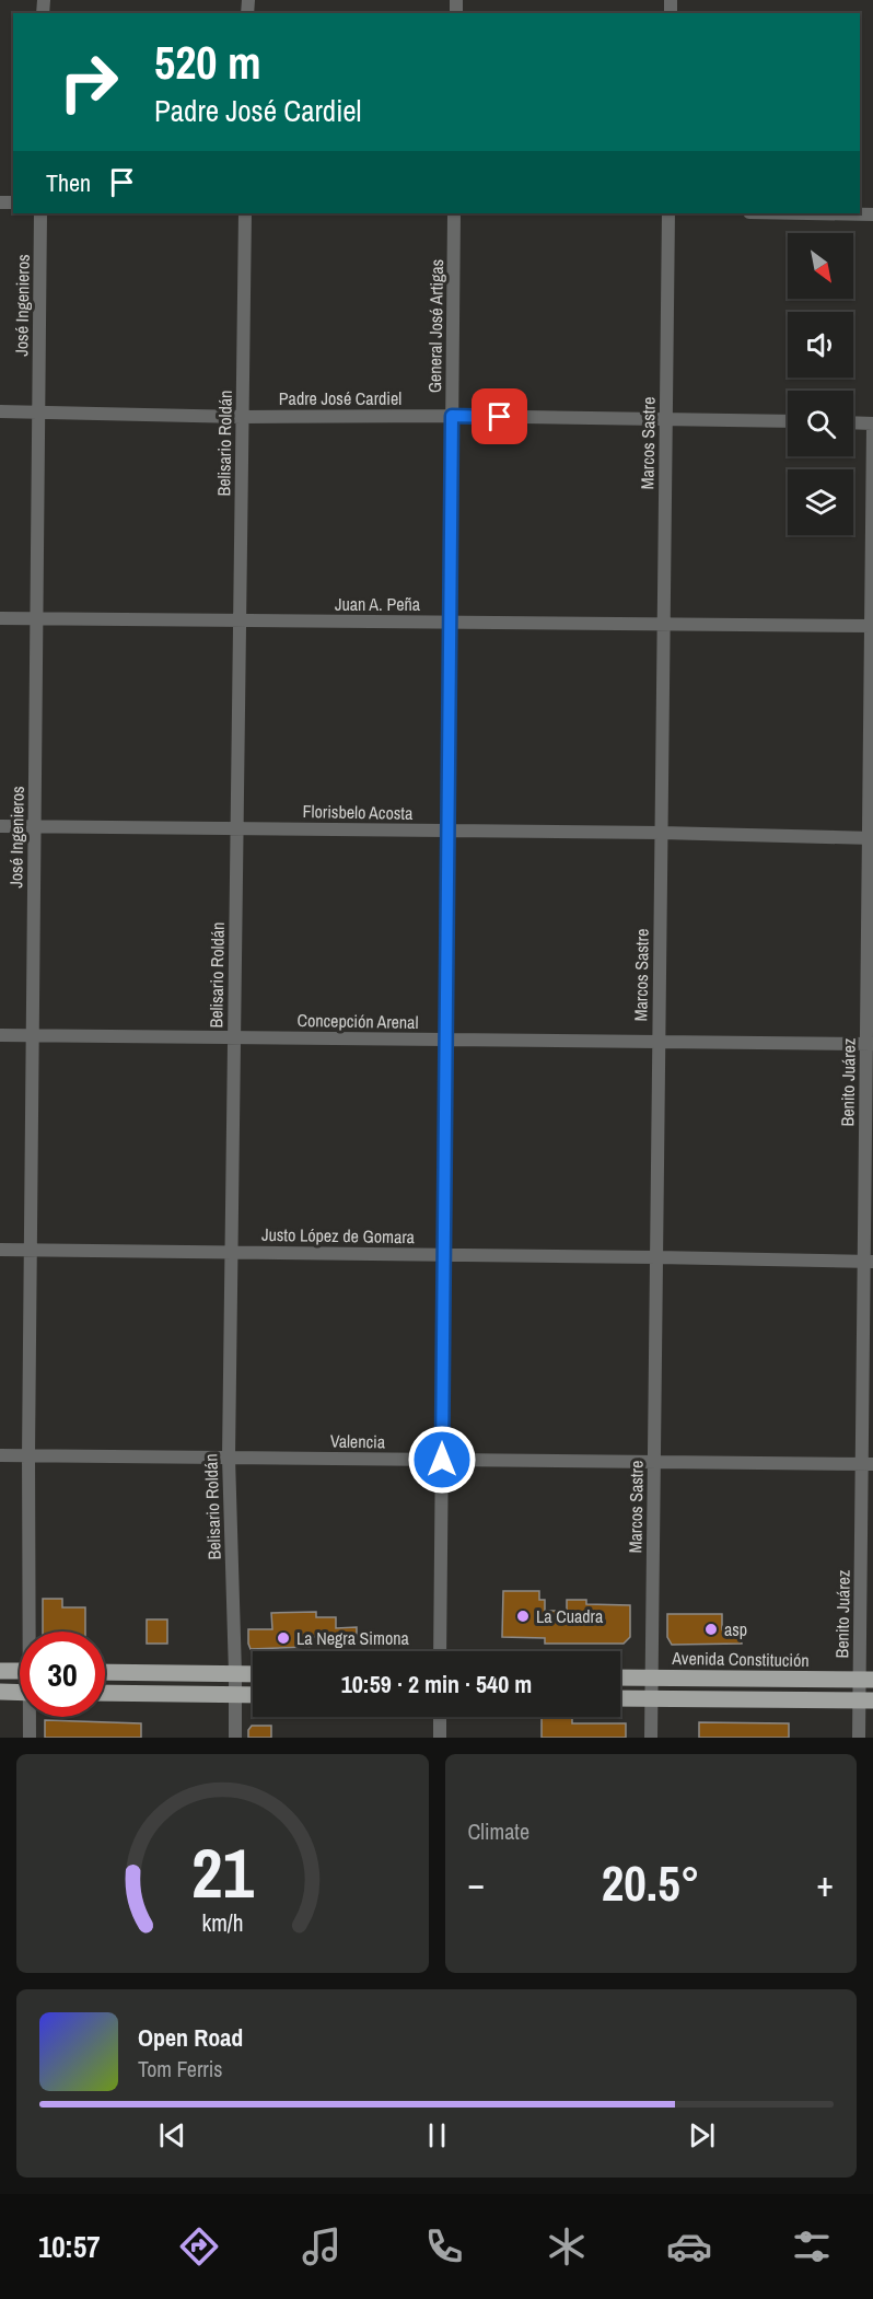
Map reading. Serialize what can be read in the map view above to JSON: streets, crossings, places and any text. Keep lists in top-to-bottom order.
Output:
{
  "streets": {
    "main road": ["Avenida Constitución"],
    "street": [
      "José Ingenieros",
      "General José Artigas",
      "Padre José Cardiel",
      "Belisario Roldán",
      "Marcos Sastre",
      "Juan A. Peña",
      "Florisbelo Acosta",
      "Concepción Arenal",
      "Benito Juárez",
      "Justo López de Gomara",
      "Valencia"
    ]
  },
  "crossings": [
    ["José Ingenieros", "Padre José Cardiel"],
    ["José Ingenieros", "Juan A. Peña"],
    ["José Ingenieros", "Florisbelo Acosta"],
    ["José Ingenieros", "Concepción Arenal"],
    ["José Ingenieros", "Justo López de Gomara"],
    ["José Ingenieros", "Valencia"],
    ["General José Artigas", "Padre José Cardiel"],
    ["General José Artigas", "Juan A. Peña"],
    ["General José Artigas", "Florisbelo Acosta"],
    ["General José Artigas", "Concepción Arenal"],
    ["General José Artigas", "Justo López de Gomara"],
    ["General José Artigas", "Valencia"],
    ["Padre José Cardiel", "Belisario Roldán"],
    ["Padre José Cardiel", "Marcos Sastre"],
    ["Belisario Roldán", "Juan A. Peña"],
    ["Belisario Roldán", "Florisbelo Acosta"],
    ["Belisario Roldán", "Concepción Arenal"],
    ["Belisario Roldán", "Justo López de Gomara"],
    ["Belisario Roldán", "Valencia"],
    ["Marcos Sastre", "Juan A. Peña"],
    ["Marcos Sastre", "Florisbelo Acosta"],
    ["Marcos Sastre", "Concepción Arenal"],
    ["Marcos Sastre", "Justo López de Gomara"],
    ["Marcos Sastre", "Valencia"],
    ["Marcos Sastre", "Avenida Constitución"],
    ["Juan A. Peña", "Benito Juárez"],
    ["Florisbelo Acosta", "Benito Juárez"],
    ["Concepción Arenal", "Benito Juárez"],
    ["Benito Juárez", "Justo López de Gomara"],
    ["Benito Juárez", "Valencia"],
    ["Benito Juárez", "Avenida Constitución"]
  ],
  "places": ["La Cuadra", "asp", "La Negra Simona"],
  "north": "bottom right",
  "page": {
    "turn": ["520 m", "Padre José Cardiel"],
    "then": "Then",
    "limit": "30",
    "trip": "10:59 · 2 min · 540 m",
    "tile": "Climate",
    "heat": ["−", "20.5°", "+"],
    "song": ["Open Road", "Tom Ferris"],
    "tabs": "10:57",
    "gauge": ["21", "km/h"]
  }
}
